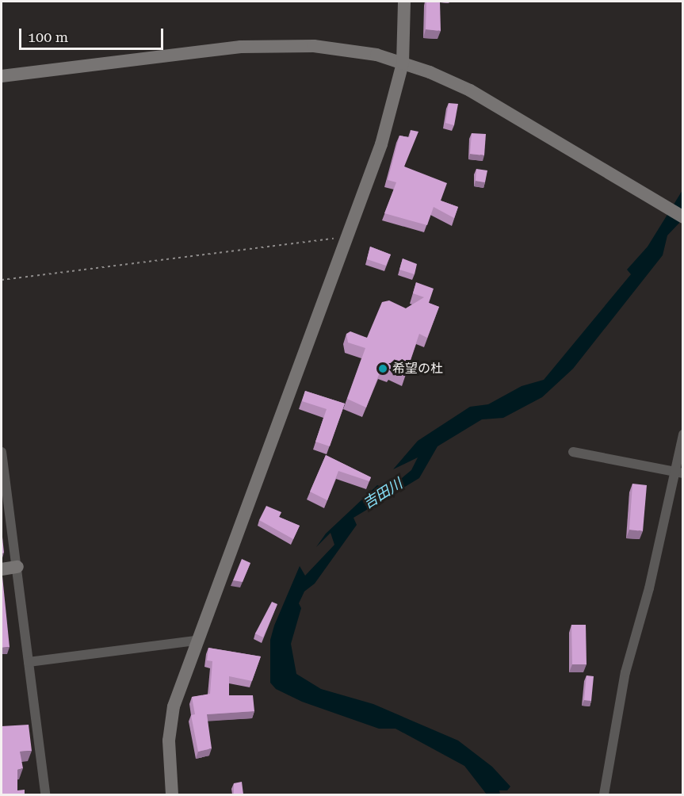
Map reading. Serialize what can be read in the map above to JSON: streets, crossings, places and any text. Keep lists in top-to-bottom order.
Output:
{
  "water": ["吉田川"],
  "places": ["希望の杜"],
  "scale_bar": "100 m"
}
